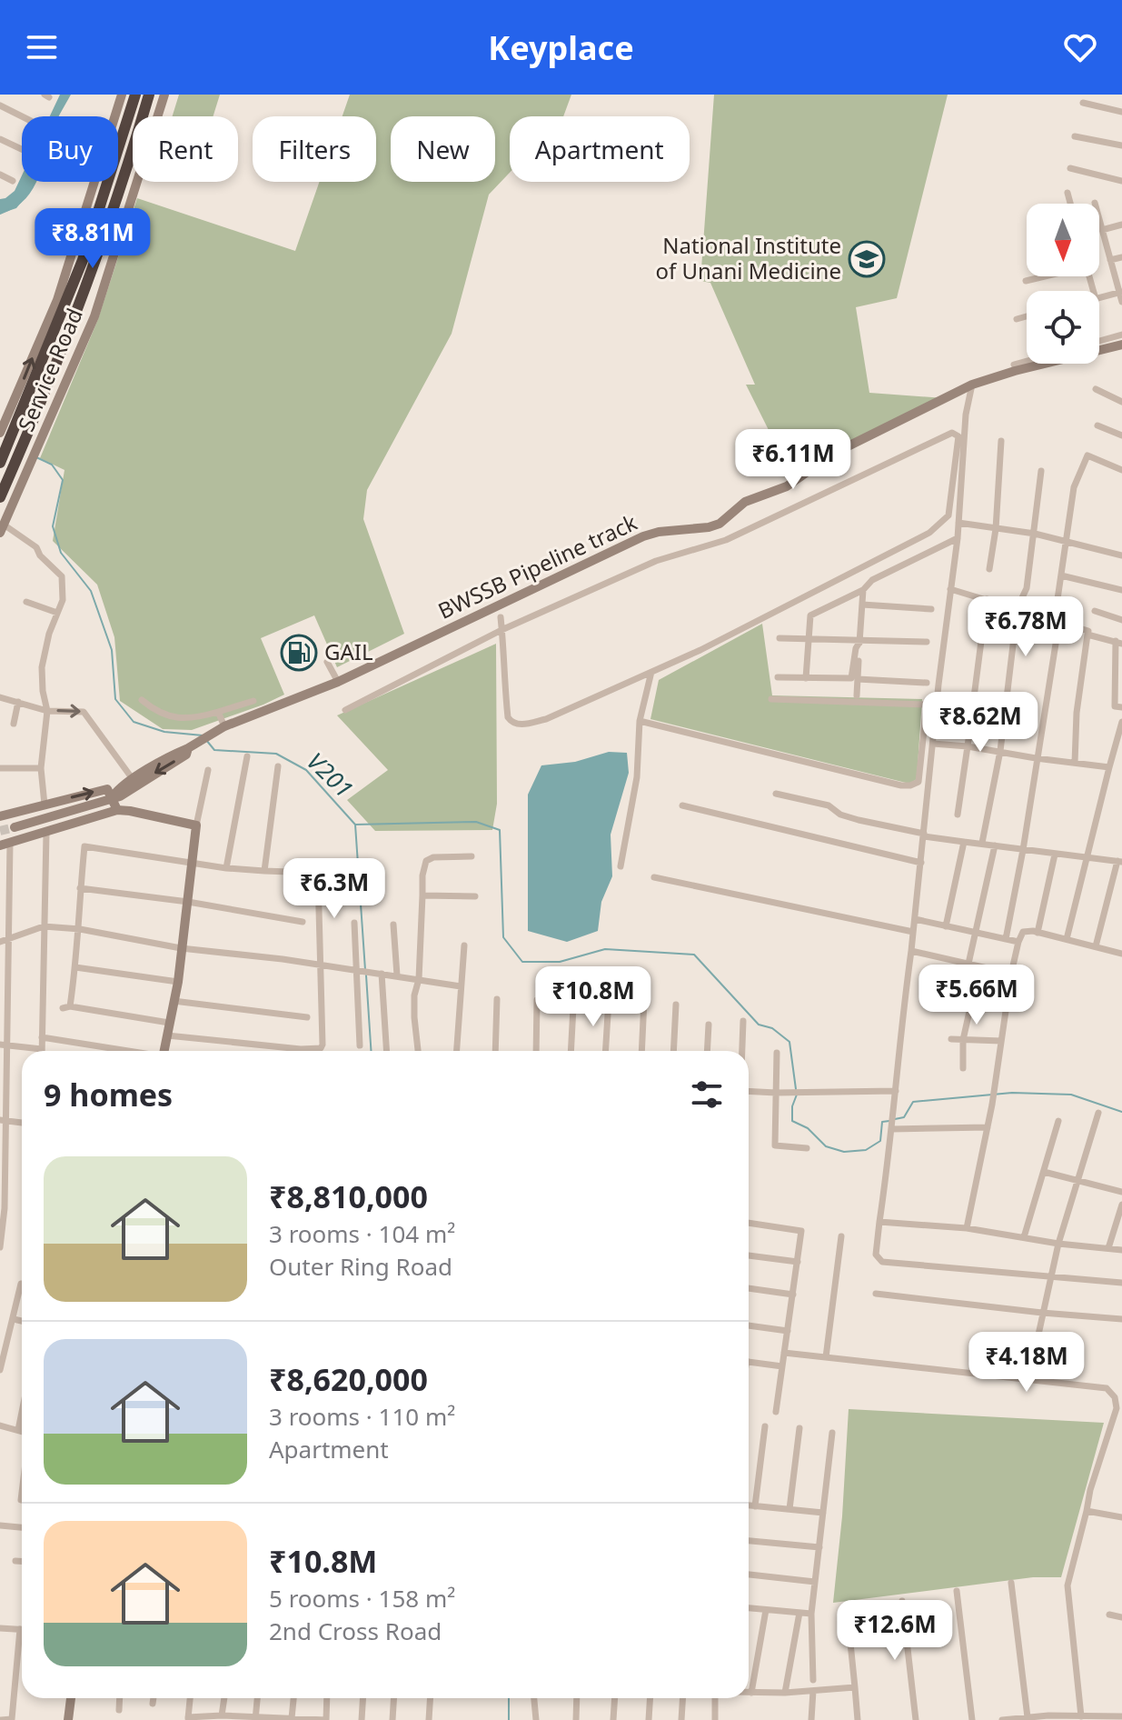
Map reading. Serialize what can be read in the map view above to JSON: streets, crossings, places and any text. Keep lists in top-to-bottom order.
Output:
{
  "streets": {
    "street": ["Service Road", "BWSSB Pipeline track"]
  },
  "water": ["V201"],
  "places": {
    "school or university": ["National Institute of Unani Medicine"],
    "fuel station": ["GAIL"]
  },
  "north": "bottom",
  "page": {
    "header": "Keyplace",
    "chip": [
      "Buy",
      "Rent",
      "Filters",
      "New",
      "Apartment"
    ],
    "price": [
      "₹8.81M",
      "₹6.11M",
      "₹6.78M",
      "₹8.62M",
      "₹6.3M",
      "₹5.66M",
      "₹10.8M",
      "₹4.18M",
      "₹12.6M"
    ],
    "heading": "9 homes",
    "list": [
      {
        "name": "₹8,810,000",
        "note": "3 rooms · 104 m² · Outer Ring Road"
      },
      {
        "name": "₹8,620,000",
        "note": "3 rooms · 110 m² · Apartment"
      },
      {
        "name": "₹10.8M",
        "note": "5 rooms · 158 m² · 2nd Cross Road"
      }
    ]
  }
}
